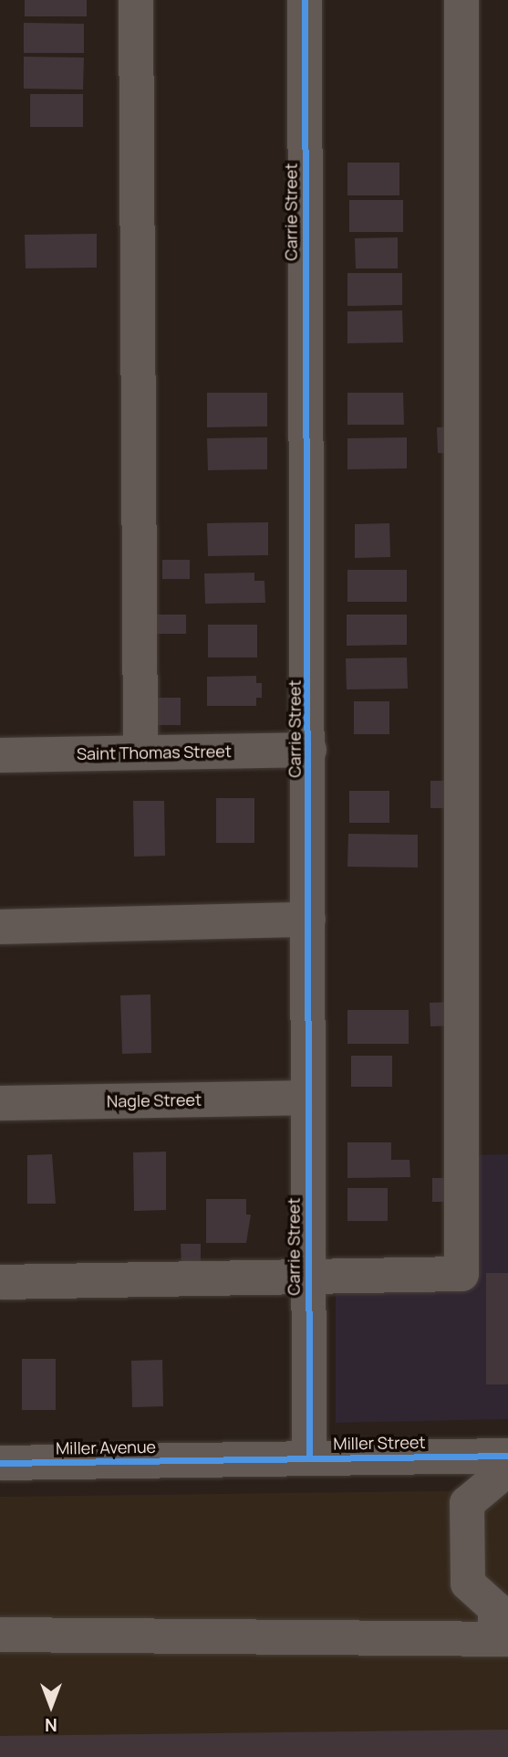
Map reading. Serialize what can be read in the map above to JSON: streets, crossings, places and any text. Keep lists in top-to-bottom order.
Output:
{
  "streets": {
    "street": [
      "Carrie Street",
      "Saint Thomas Street",
      "Nagle Street",
      "Miller Street",
      "Miller Avenue"
    ]
  },
  "crossings": [
    ["Carrie Street", "Saint Thomas Street"],
    ["Carrie Street", "Nagle Street"],
    ["Carrie Street", "Miller Street"],
    ["Miller Street", "Miller Avenue"]
  ],
  "north": "bottom"
}
